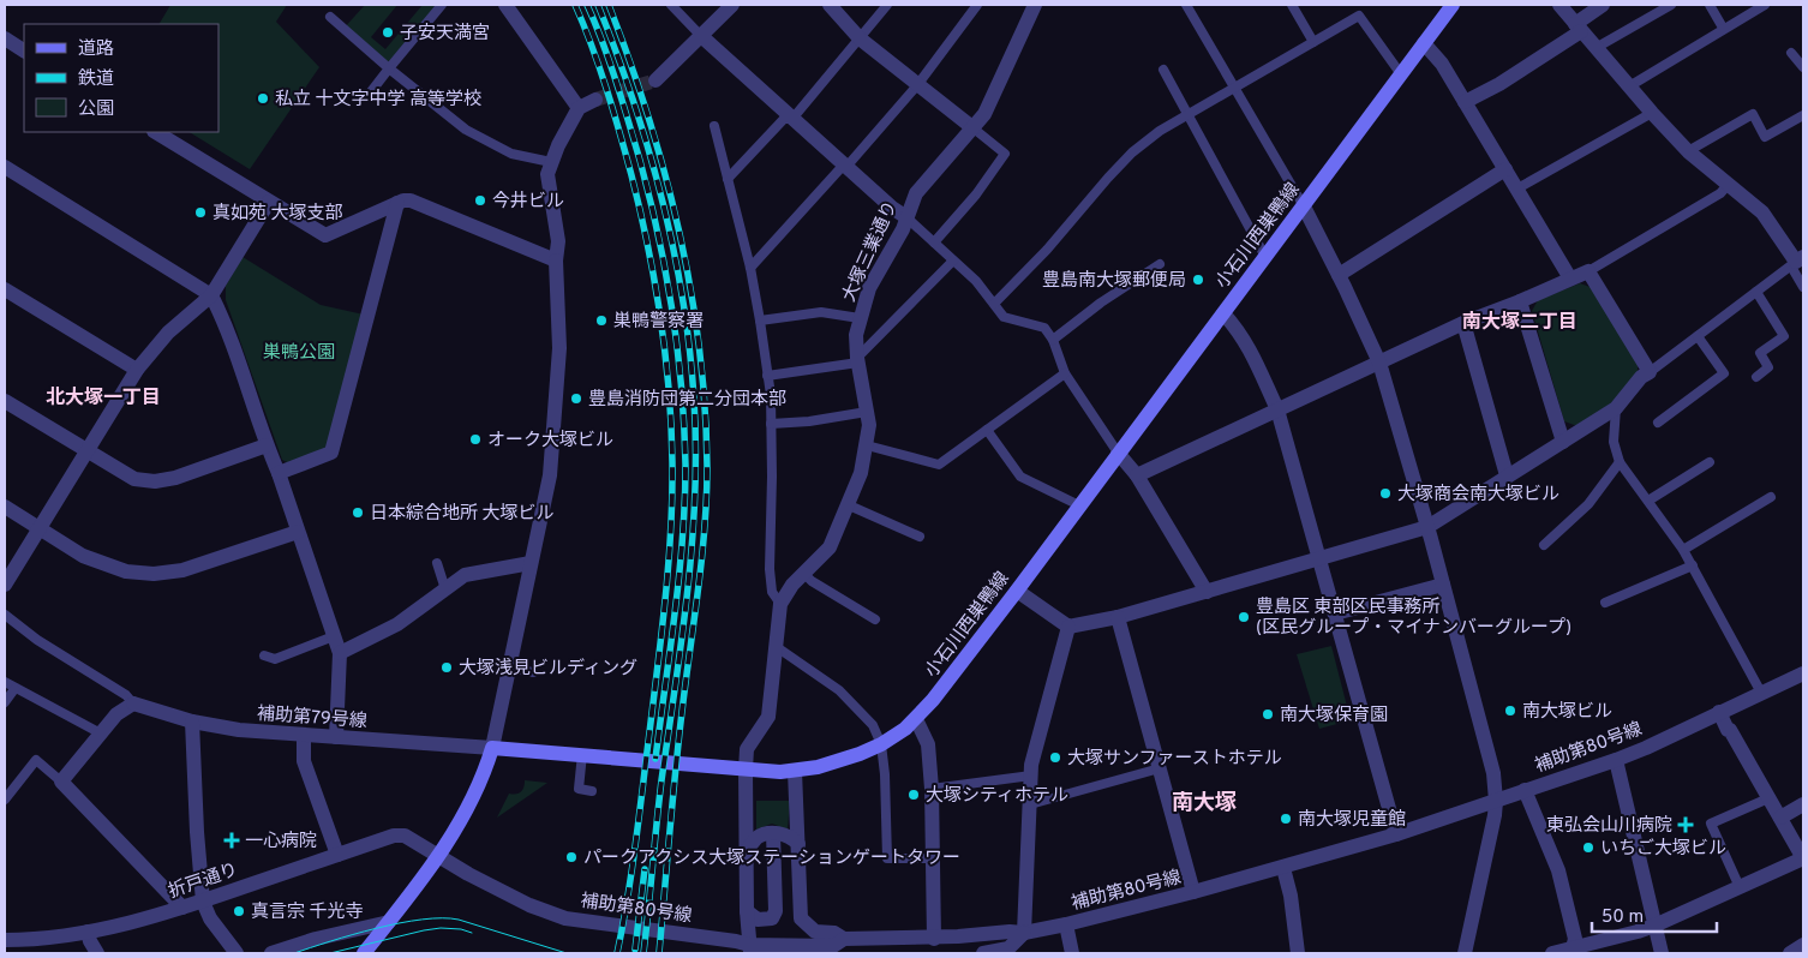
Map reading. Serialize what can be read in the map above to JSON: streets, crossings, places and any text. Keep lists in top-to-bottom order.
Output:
{
  "streets": {
    "main road": ["小石川西巣鴨線"],
    "street": [
      "大塚三業通り",
      "補助第79号線",
      "補助第80号線",
      "折戸通り"
    ]
  },
  "crossings": [
    ["小石川西巣鴨線", "大塚三業通り"],
    ["小石川西巣鴨線", "補助第79号線"],
    ["大塚三業通り", "補助第80号線"],
    ["補助第80号線", "折戸通り"]
  ],
  "districts": ["南大塚二丁目", "北大塚一丁目", "南大塚"],
  "parks": ["巣鴨公園"],
  "places": {
    "other": [
      "子安天満宮",
      "私立 十文字中学 高等学校",
      "今井ビル",
      "真如苑 大塚支部",
      "豊島南大塚郵便局",
      "巣鴨警察署",
      "豊島消防団第二分団本部",
      "オーク大塚ビル",
      "大塚商会南大塚ビル",
      "日本綜合地所 大塚ビル",
      "豊島区 東部区民事務所 (区民グループ・マイナンバーグループ)",
      "大塚浅見ビルディング",
      "南大塚ビル",
      "南大塚保育園",
      "大塚サンファーストホテル",
      "大塚シティホテル",
      "南大塚児童館",
      "いちご大塚ビル",
      "パークアクシス大塚ステーションゲートタワー",
      "真言宗 千光寺"
    ],
    "health": ["東弘会山川病院", "一心病院"]
  },
  "legend": ["道路", "鉄道", "公園"],
  "scale_bar": "50 m"
}
